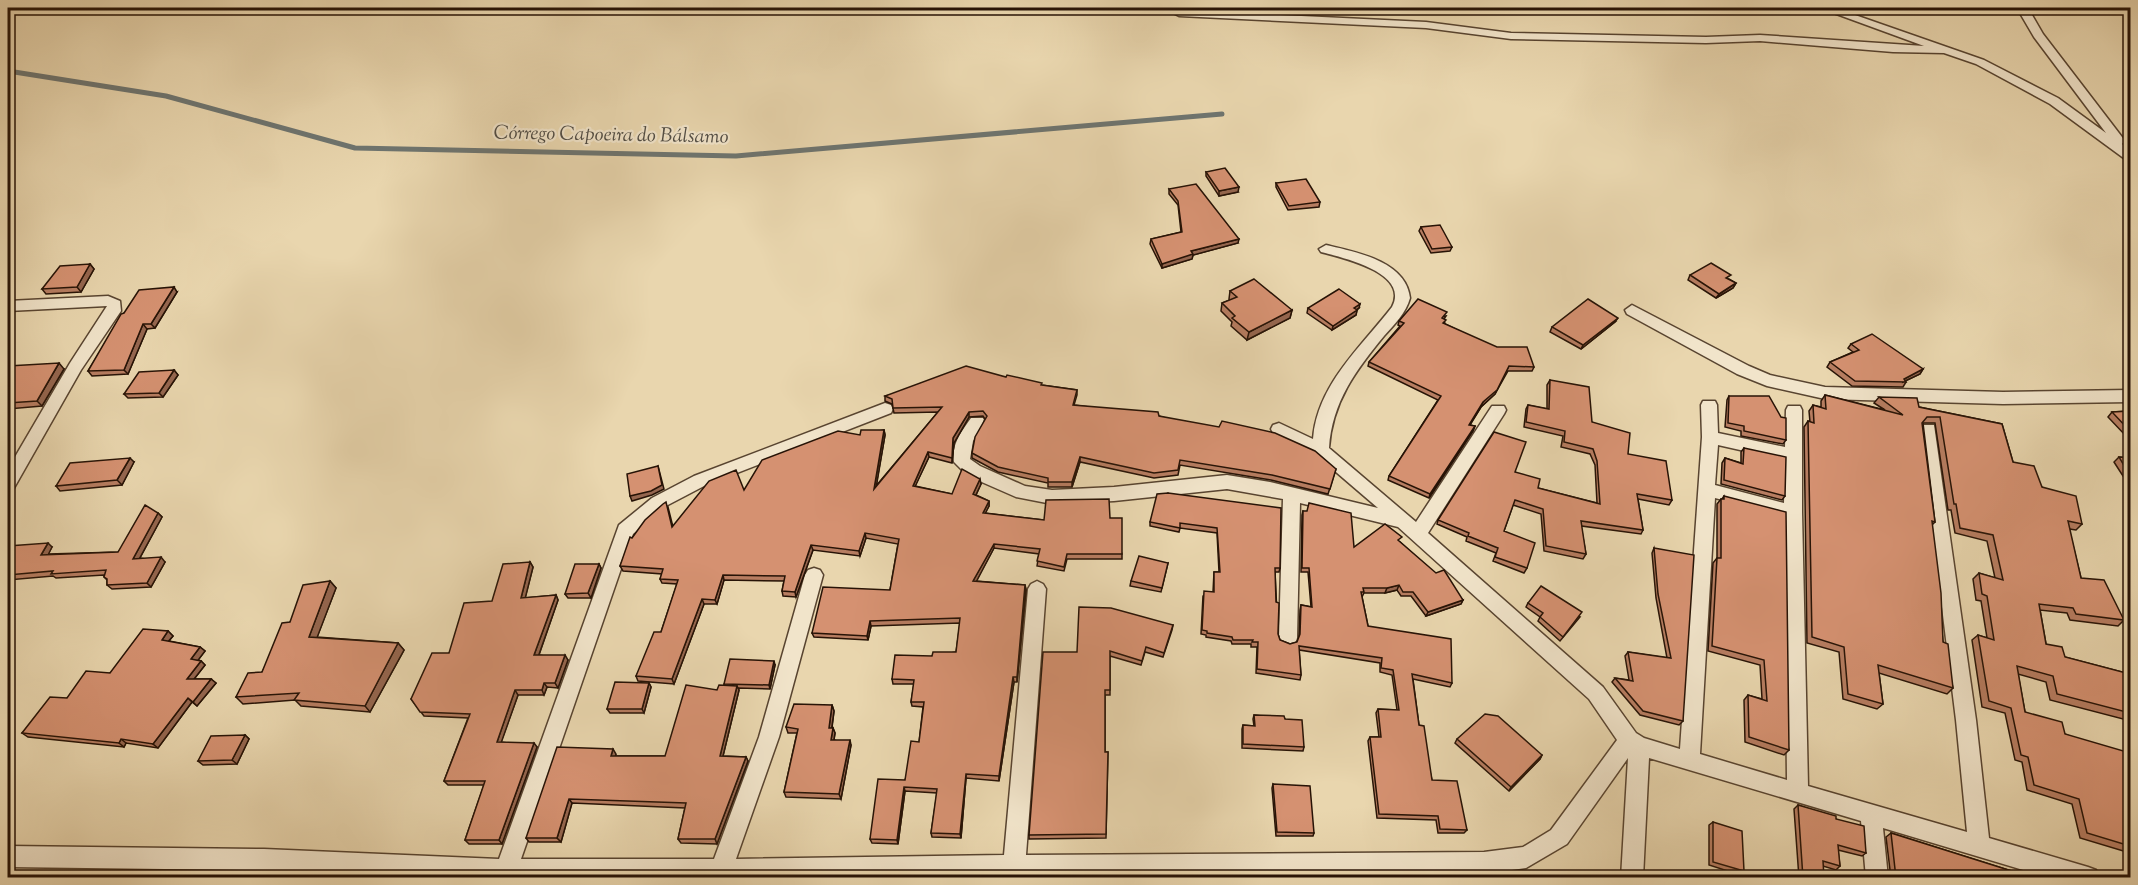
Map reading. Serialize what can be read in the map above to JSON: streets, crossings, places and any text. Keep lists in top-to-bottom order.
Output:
{
  "water": ["Córrego Capoeira do Bálsamo"]
}
